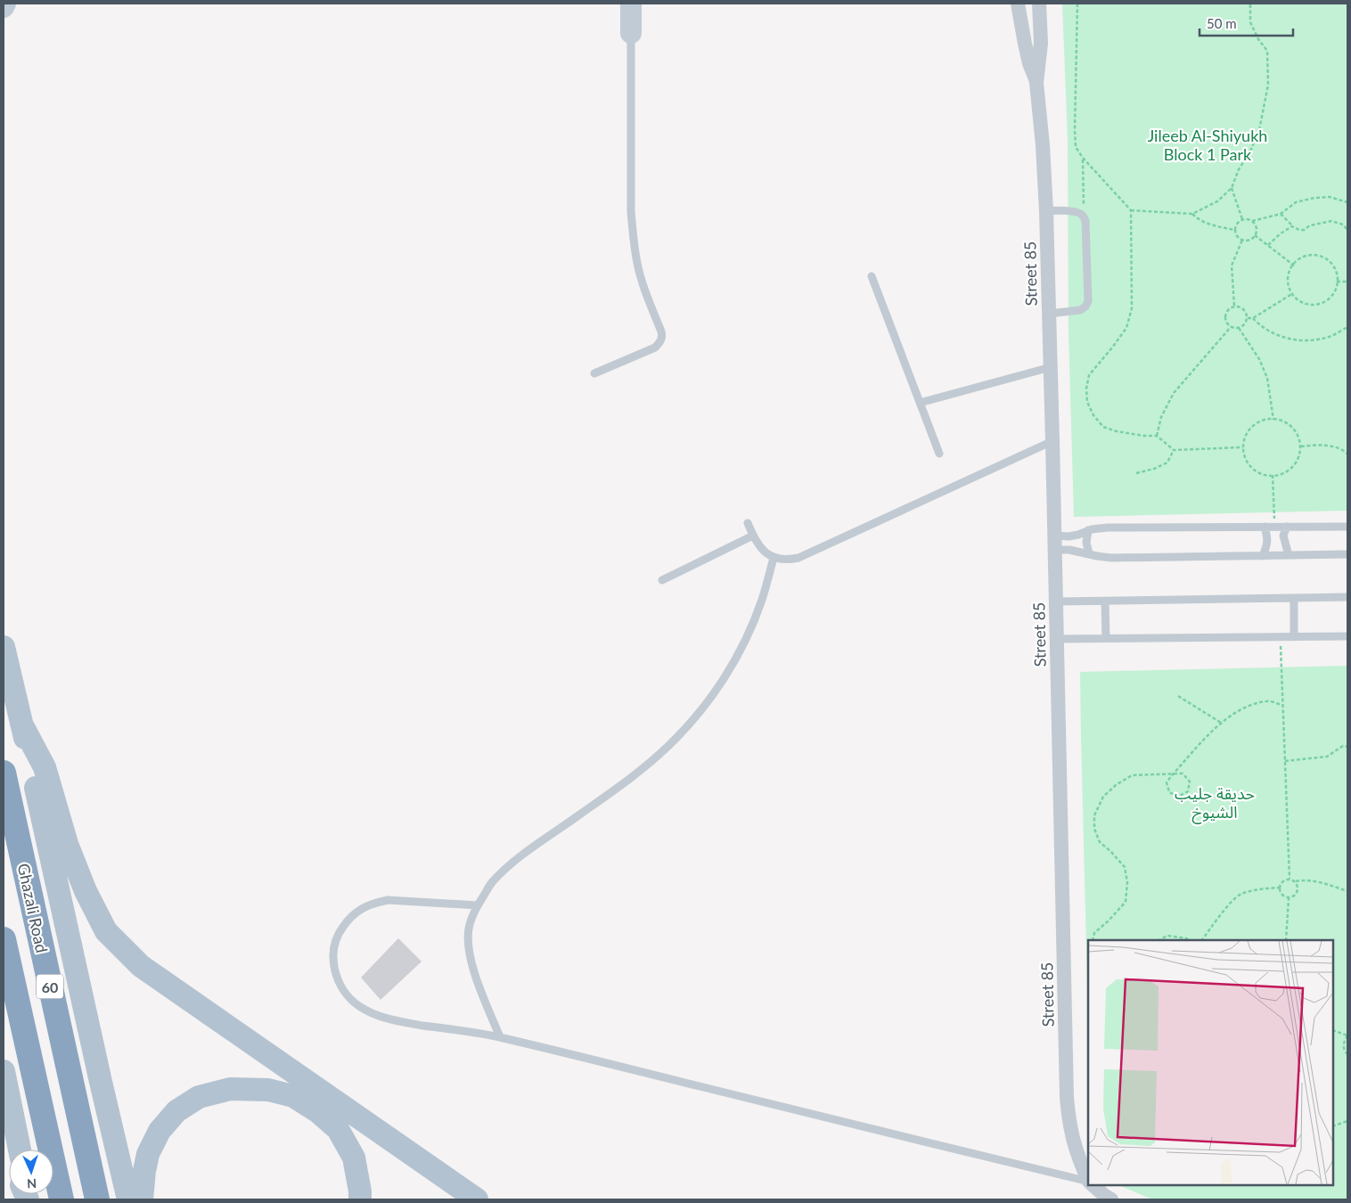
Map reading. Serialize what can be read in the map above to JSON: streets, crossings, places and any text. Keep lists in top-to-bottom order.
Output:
{
  "streets": {
    "highway": ["Ghazali Road", "60"],
    "street": ["Street 85"]
  },
  "parks": ["Jileeb Al-Shiyukh Block 1 Park", "حديقة جليب الشيوخ"],
  "scale_bar": "50 m",
  "north": "bottom"
}
